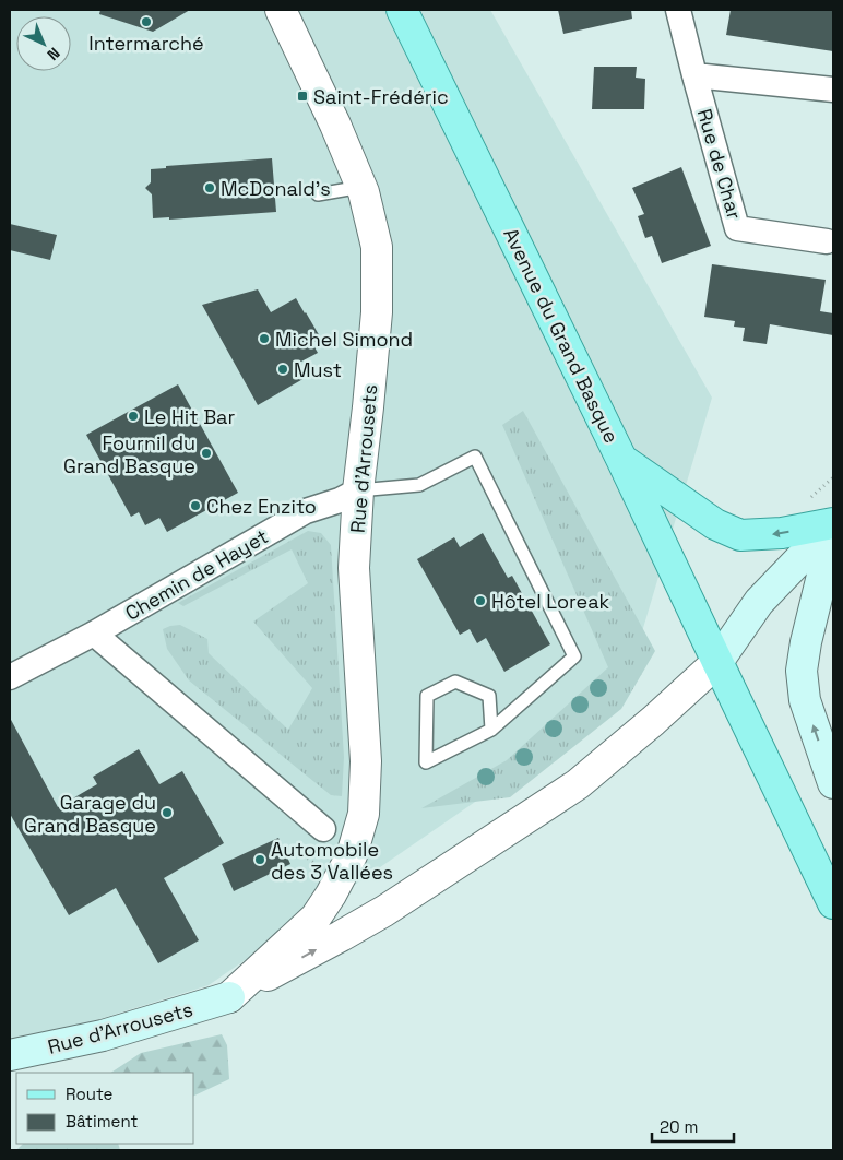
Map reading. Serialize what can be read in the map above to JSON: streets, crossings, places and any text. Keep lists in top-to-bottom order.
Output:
{
  "streets": {
    "main road": ["Avenue du Grand Basque", "Rue d'Arrousets"],
    "street": ["Rue de Char", "Chemin de Hayet"]
  },
  "crossings": [
    ["Avenue du Grand Basque", "Rue d'Arrousets"],
    ["Rue d'Arrousets", "Chemin de Hayet"]
  ],
  "places": {
    "other": [
      "Intermarché",
      "McDonald's",
      "Michel Simond",
      "Must",
      "Le Hit Bar",
      "Fournil du Grand Basque",
      "Chez Enzito",
      "Hôtel Loreak",
      "Garage du Grand Basque",
      "Automobile des 3 Vallées"
    ],
    "transit": ["Saint-Frédéric"]
  },
  "legend": ["Route", "Bâtiment"],
  "scale_bar": "20 m",
  "north": "bottom right"
}
